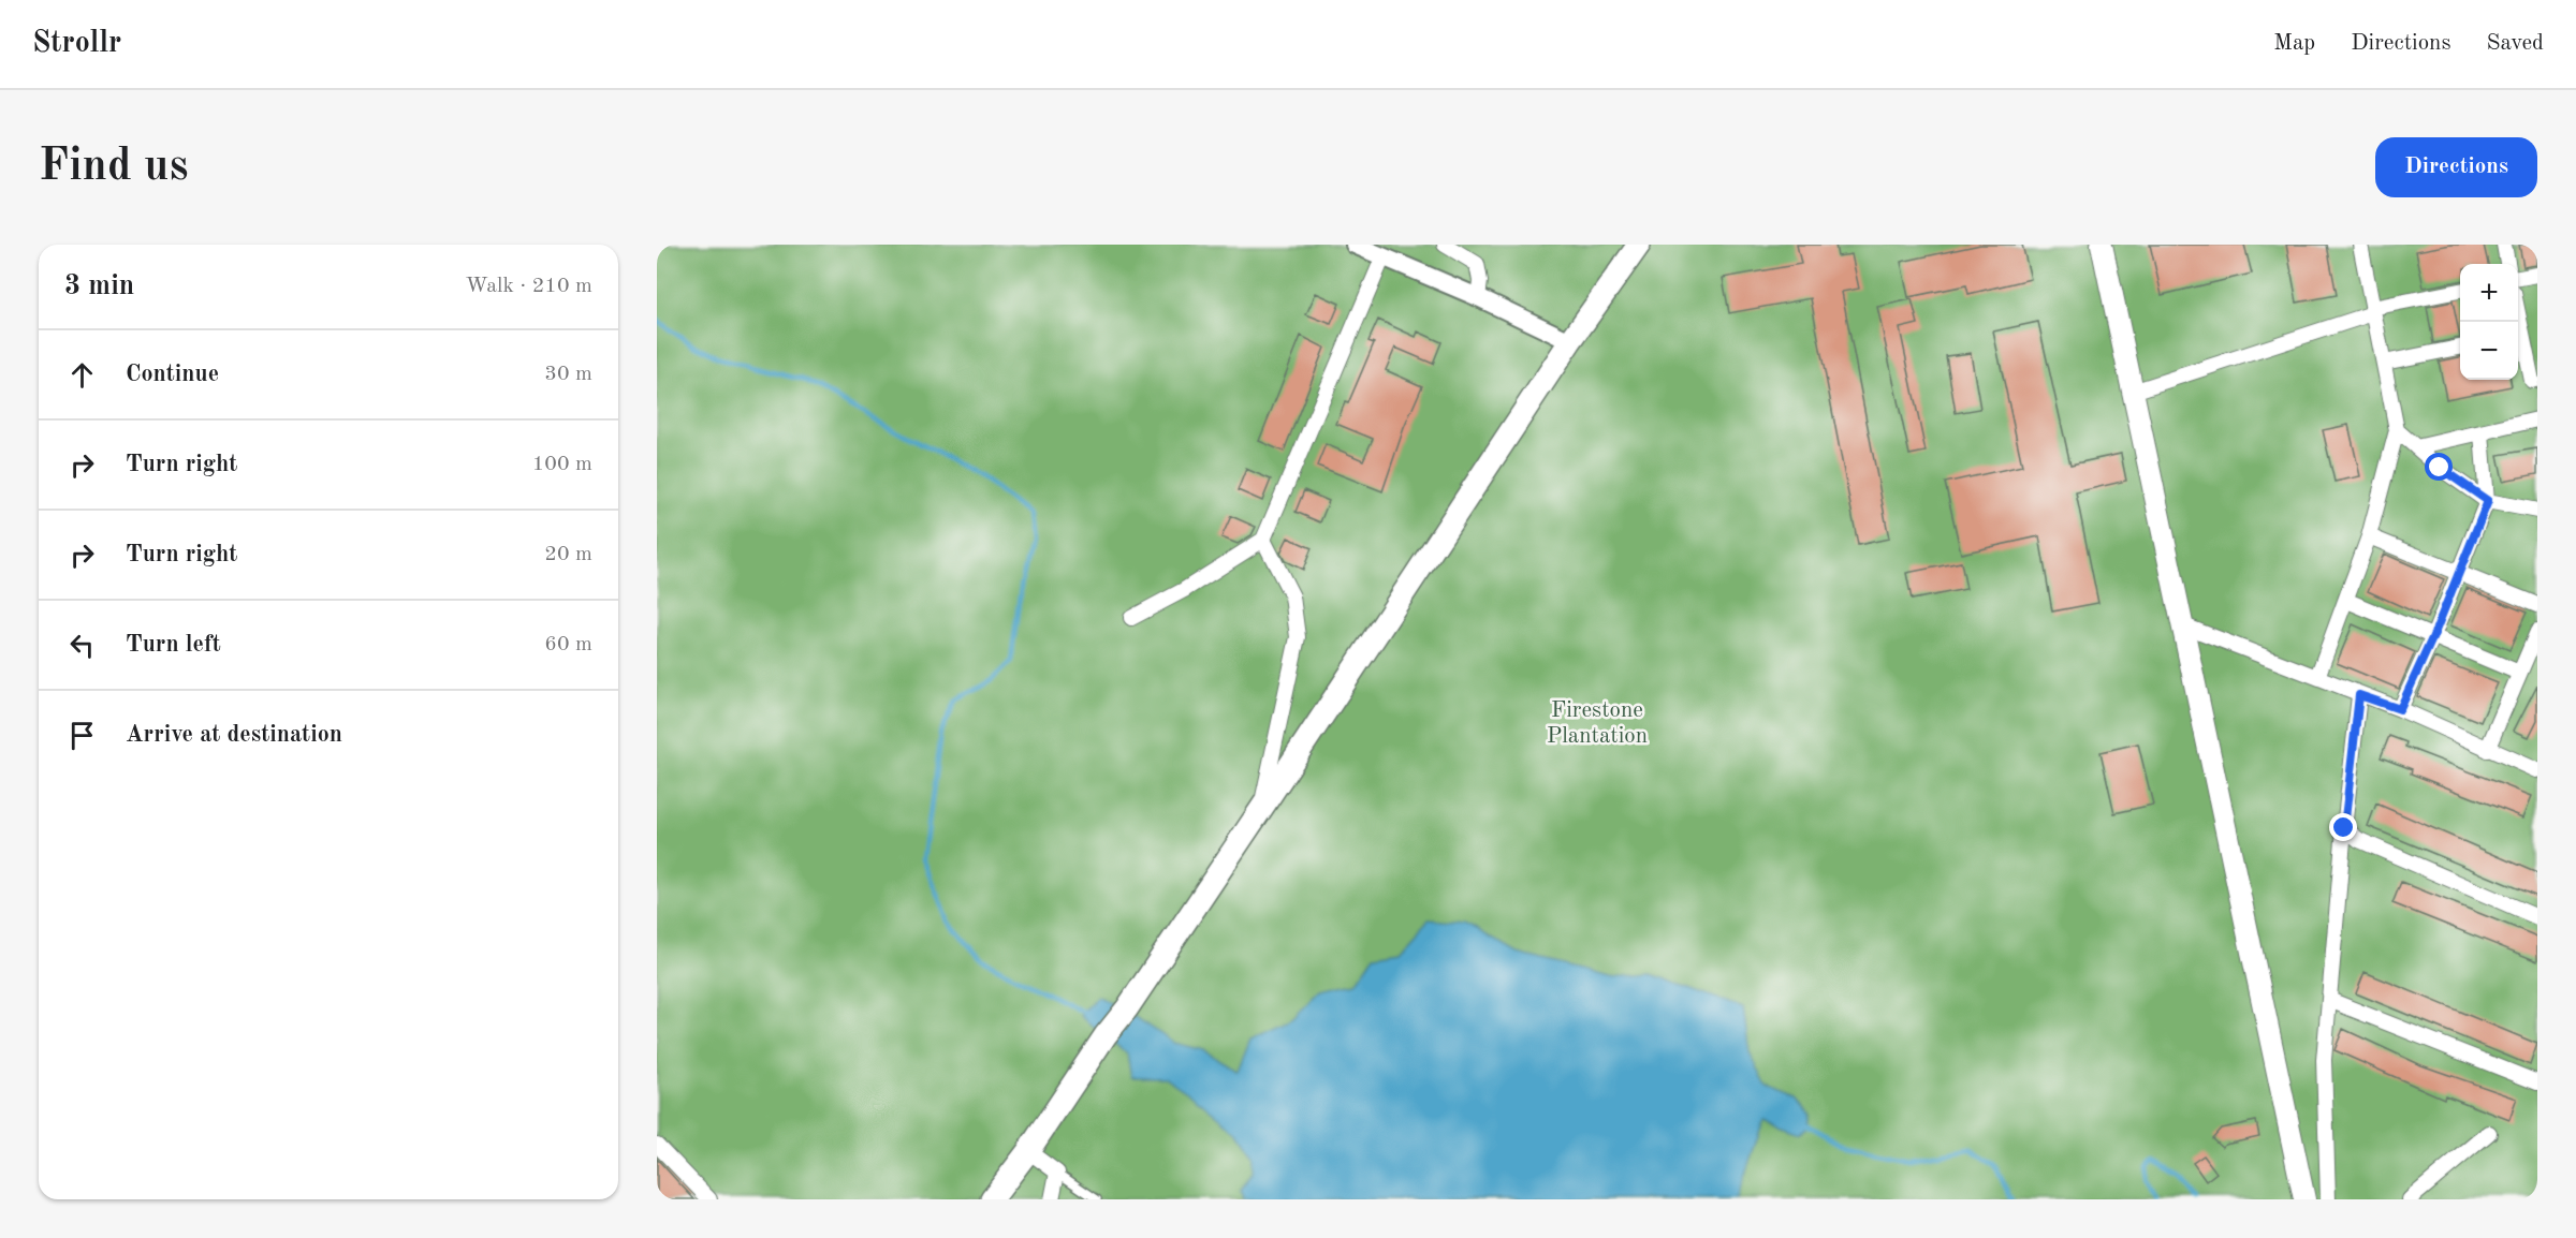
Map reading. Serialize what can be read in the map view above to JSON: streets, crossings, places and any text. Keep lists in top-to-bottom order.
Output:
{
  "parks": ["Firestone Plantation"],
  "page": {
    "header": "Strollr",
    "nav": ["Map", "Directions", "Saved"],
    "buttons": "Directions",
    "title": "Find us",
    "heading": ["3 min", "Walk · 210 m"],
    "map_buttons": ["+", "−"],
    "list": [
      ["Continue", "30 m"],
      ["Turn right", "100 m"],
      ["Turn right", "20 m"],
      ["Turn left", "60 m"],
      "Arrive at destination"
    ]
  }
}
